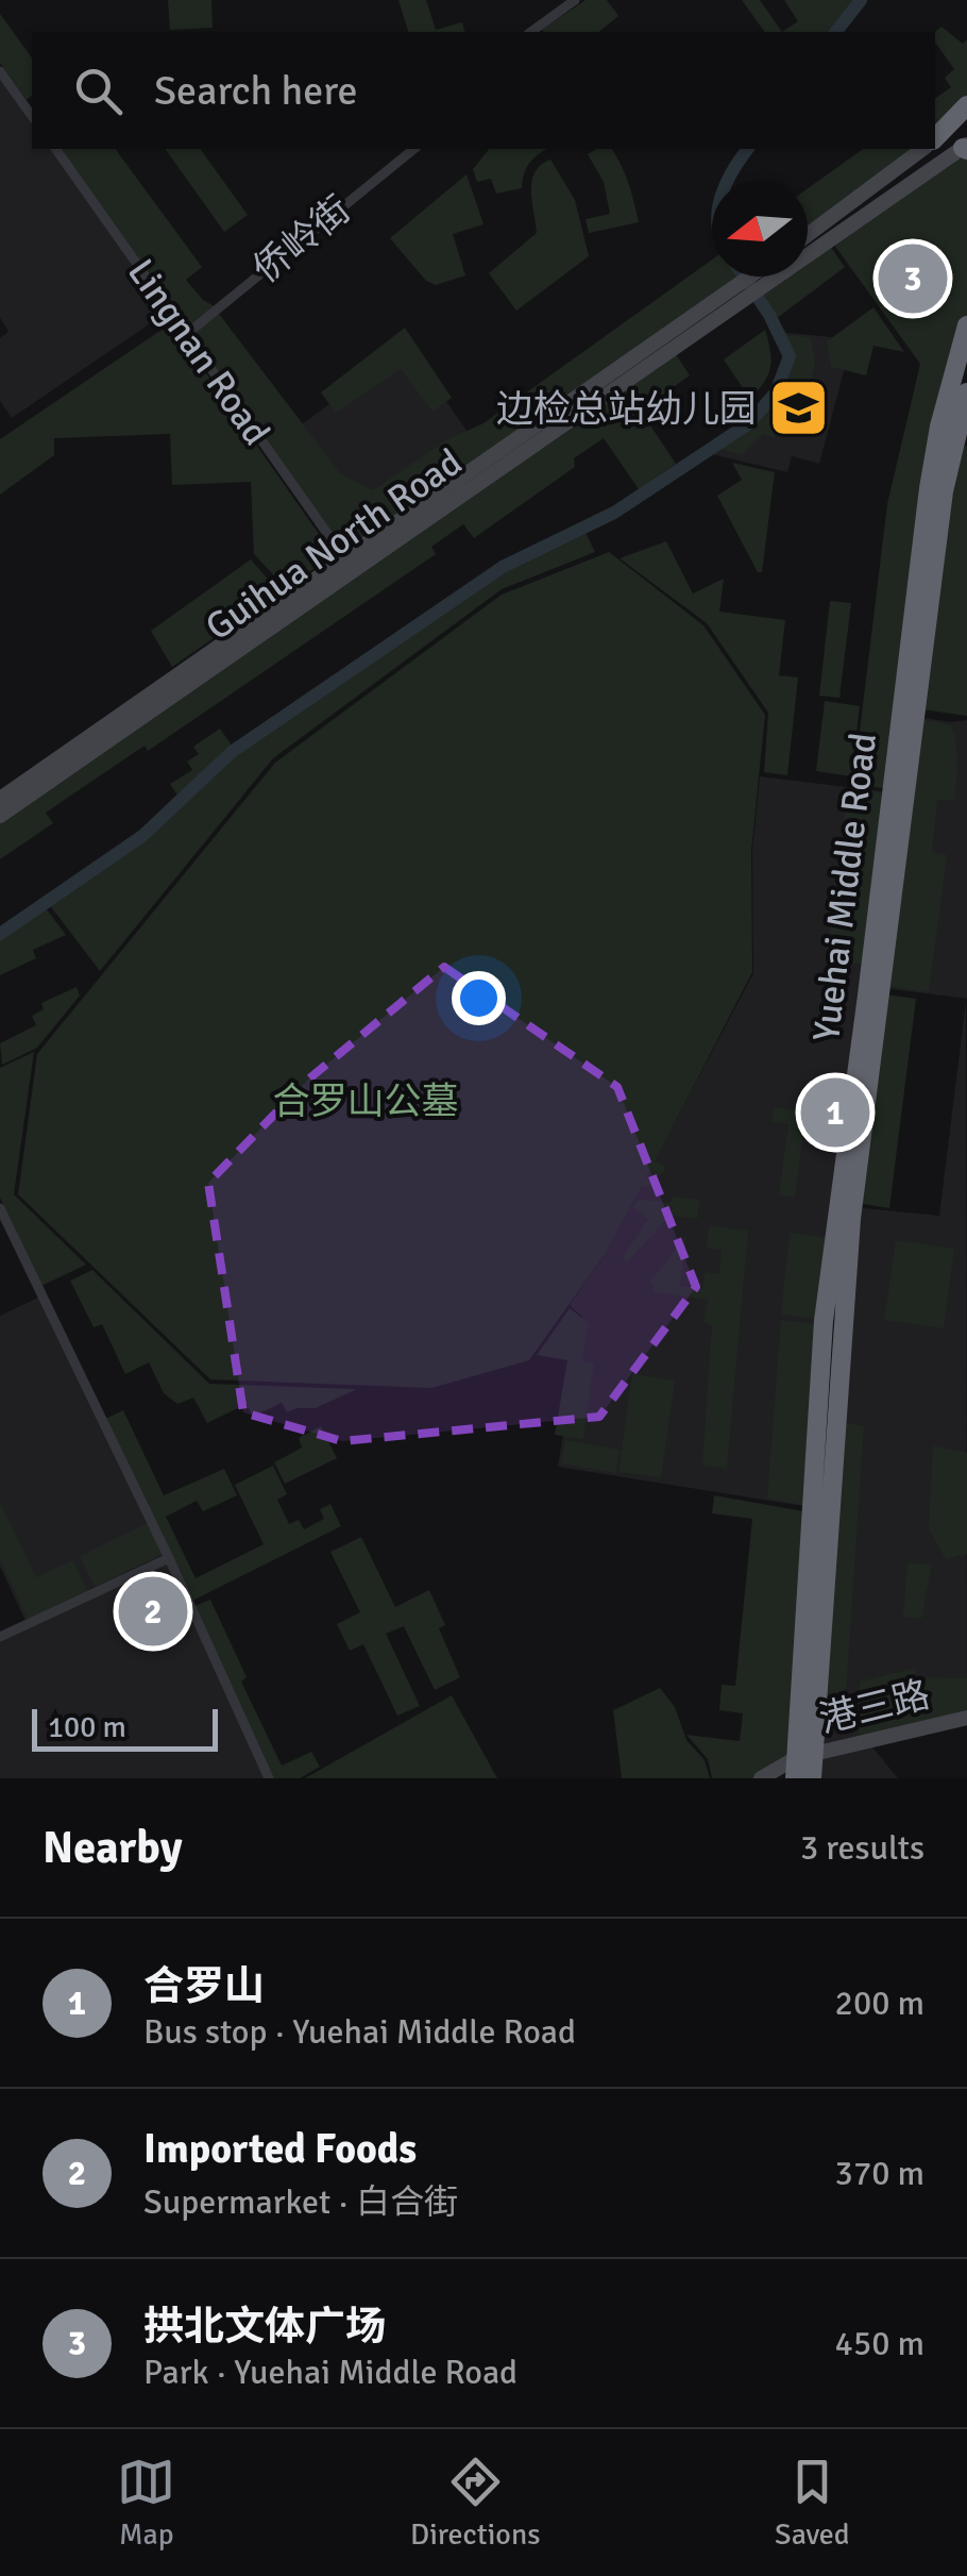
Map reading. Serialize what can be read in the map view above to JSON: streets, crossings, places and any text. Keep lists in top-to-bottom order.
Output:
{
  "streets": {
    "highway": ["Yuehai Middle Road"],
    "main road": ["Guihua North Road", "港三路"],
    "street": ["侨岭街", "Lingnan Road"]
  },
  "crossings": [
    ["侨岭街", "Lingnan Road"],
    ["Lingnan Road", "Guihua North Road"],
    ["Yuehai Middle Road", "港三路"]
  ],
  "parks": ["合罗山公墓"],
  "places": {
    "school or university": ["边检总站幼儿园"]
  },
  "scale_bar": "100 m",
  "north": "left",
  "page": {
    "search": "Search here",
    "pins": ["3", "1", "2"],
    "scale": "100 m",
    "heading": ["Nearby", "3 results"],
    "list": [
      {
        "mark": "1",
        "name": "合罗山",
        "note": "Bus stop · Yuehai Middle Road",
        "value": "200 m"
      },
      {
        "mark": "2",
        "name": "Imported Foods",
        "note": "Supermarket · 白合街",
        "value": "370 m"
      },
      {
        "mark": "3",
        "name": "拱北文体广场",
        "note": "Park · Yuehai Middle Road",
        "value": "450 m"
      }
    ],
    "nav": ["Map", "Directions", "Saved"]
  }
}
